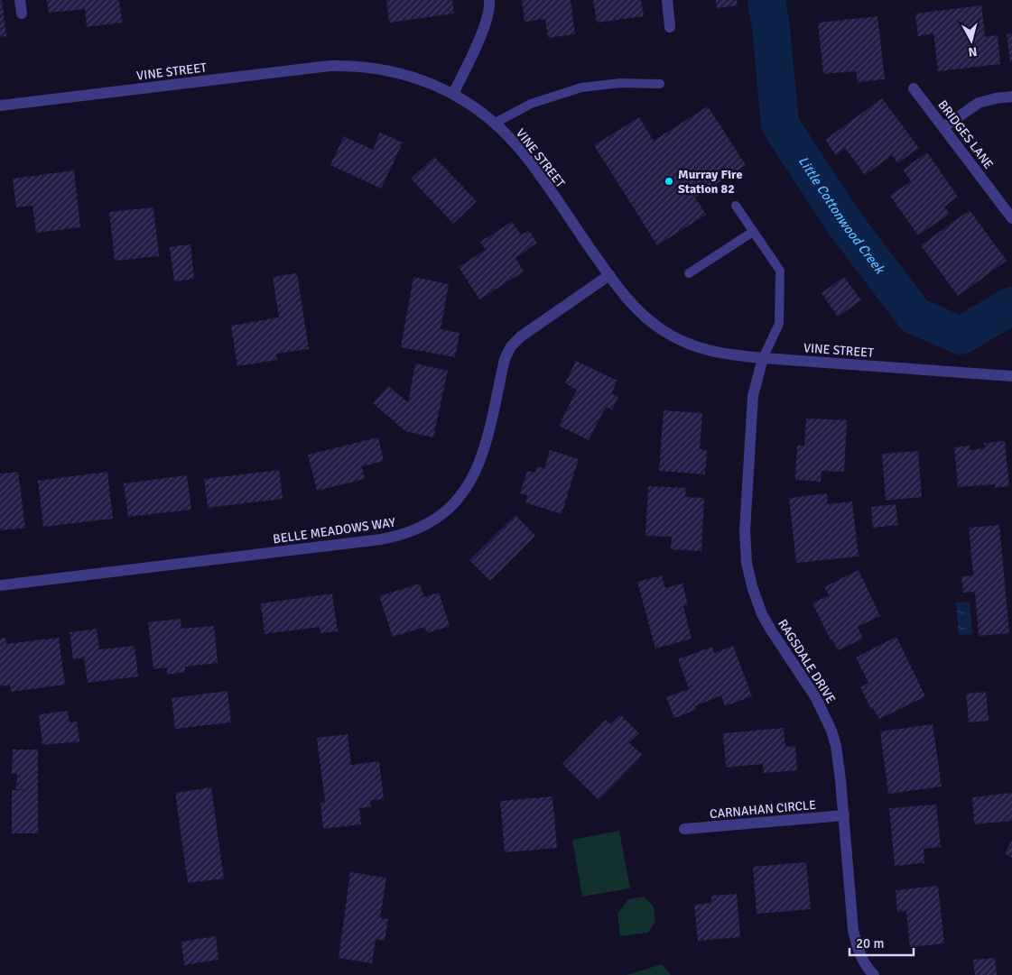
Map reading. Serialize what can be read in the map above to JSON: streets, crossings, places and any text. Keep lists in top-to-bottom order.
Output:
{
  "streets": {
    "street": [
      "VINE STREET",
      "BRIDGES LANE",
      "BELLE MEADOWS WAY",
      "RAGSDALE DRIVE",
      "CARNAHAN CIRCLE"
    ]
  },
  "crossings": [
    ["VINE STREET", "BELLE MEADOWS WAY"],
    ["VINE STREET", "RAGSDALE DRIVE"],
    ["RAGSDALE DRIVE", "CARNAHAN CIRCLE"]
  ],
  "water": ["Little Cottonwood Creek"],
  "places": ["Murray Fire Station 82"],
  "scale_bar": "20 m",
  "north": "bottom"
}
